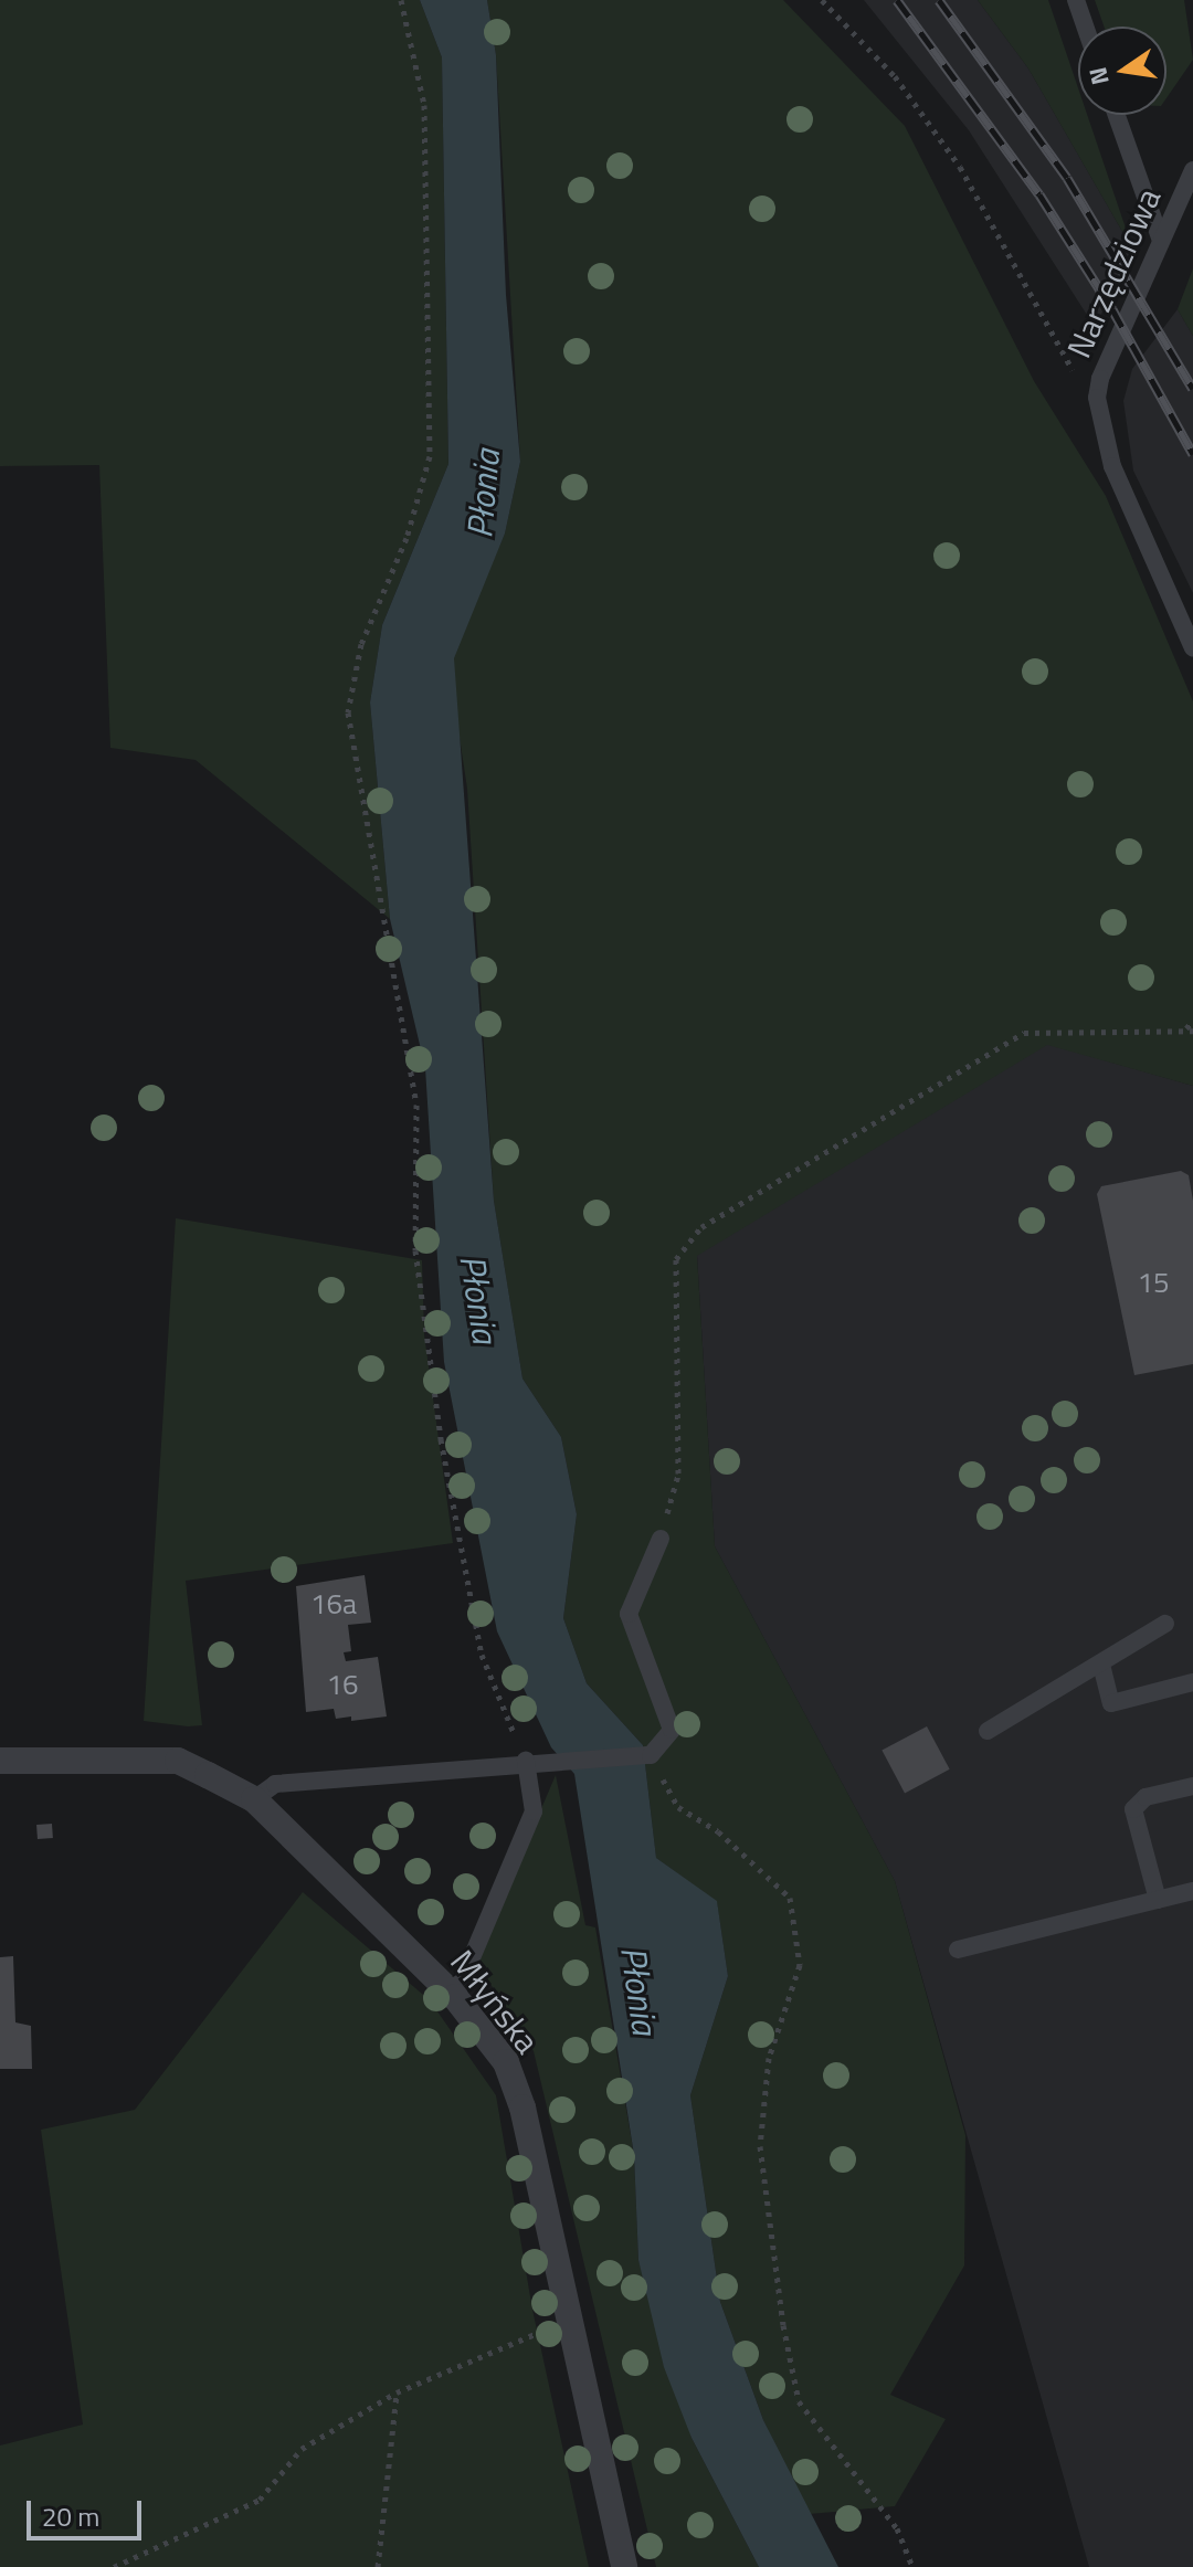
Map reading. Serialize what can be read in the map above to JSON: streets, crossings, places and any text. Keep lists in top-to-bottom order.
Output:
{
  "streets": {
    "street": ["Młyńska"],
    "lane": ["Narzędziowa"]
  },
  "water": ["Płonia"],
  "house_numbers": ["15", "16a", "16"],
  "scale_bar": "20 m",
  "north": "left"
}
